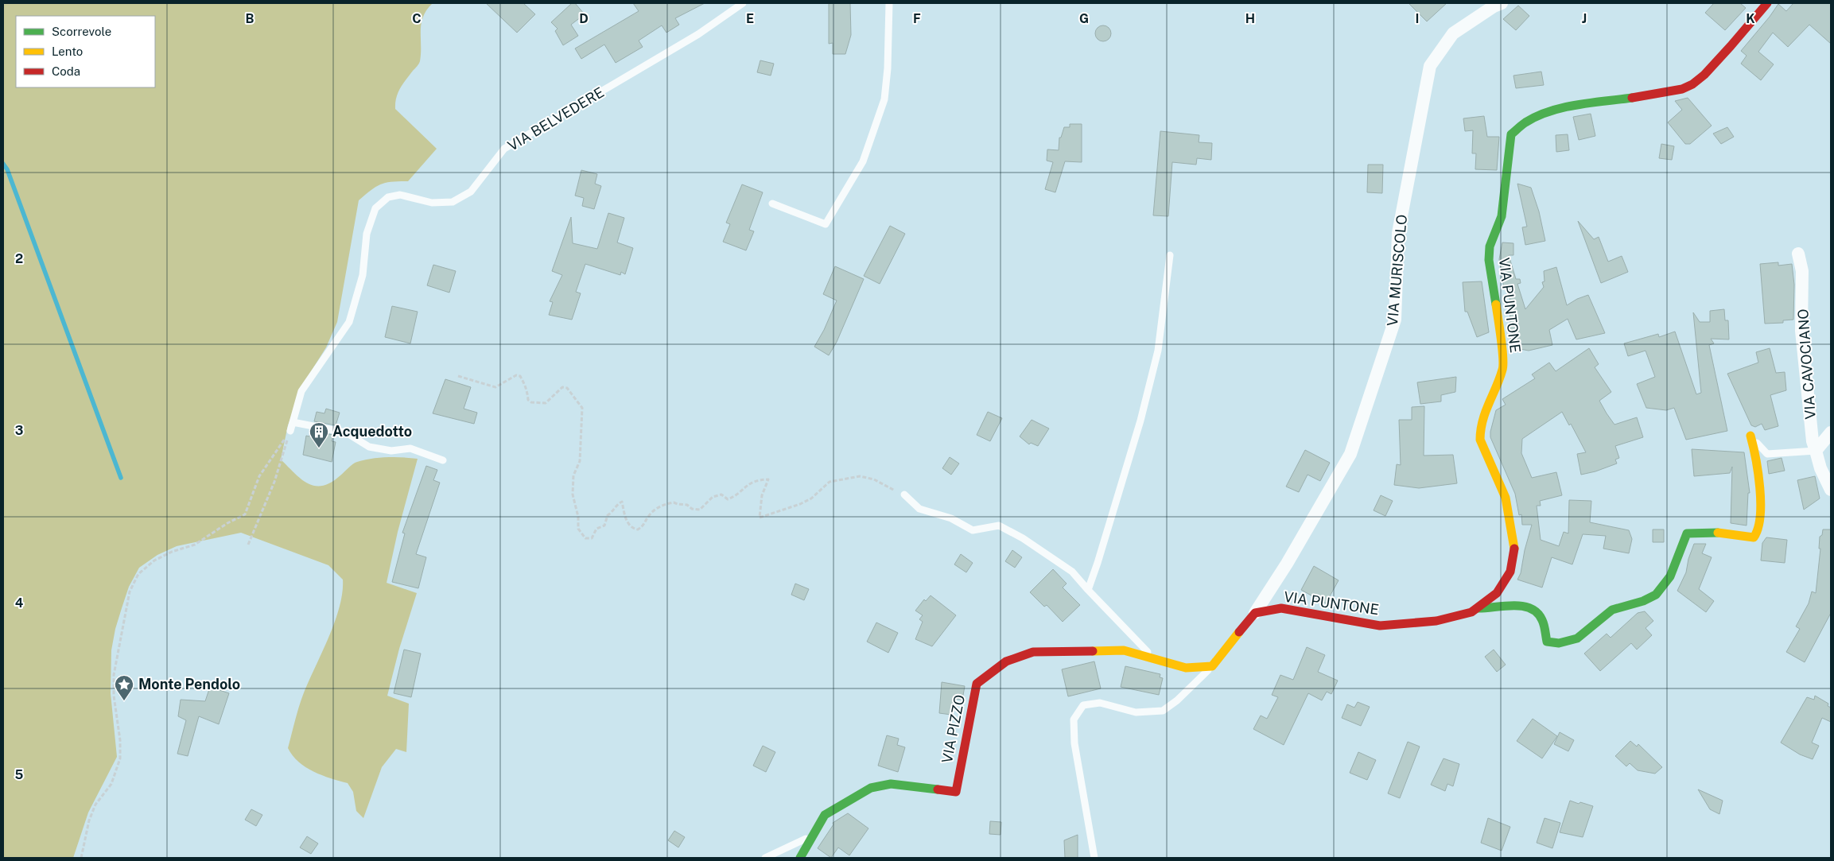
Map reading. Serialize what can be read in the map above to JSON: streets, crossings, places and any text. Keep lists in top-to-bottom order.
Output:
{
  "streets": {
    "street": [
      "VIA MURISCOLO",
      "VIA PUNTONE",
      "VIA CAVOCIANO",
      "VIA PIZZO"
    ],
    "lane": ["VIA BELVEDERE"]
  },
  "crossings": [
    ["VIA MURISCOLO", "VIA PUNTONE"]
  ],
  "places": {
    "building": ["Acquedotto"],
    "place": ["Monte Pendolo"]
  },
  "legend": ["Scorrevole", "Lento", "Coda"],
  "grid": {
    "columns": [
      "B",
      "C",
      "D",
      "E",
      "F",
      "G",
      "H",
      "I",
      "J",
      "K"
    ],
    "rows": [
      "2",
      "3",
      "4",
      "5"
    ]
  }
}
